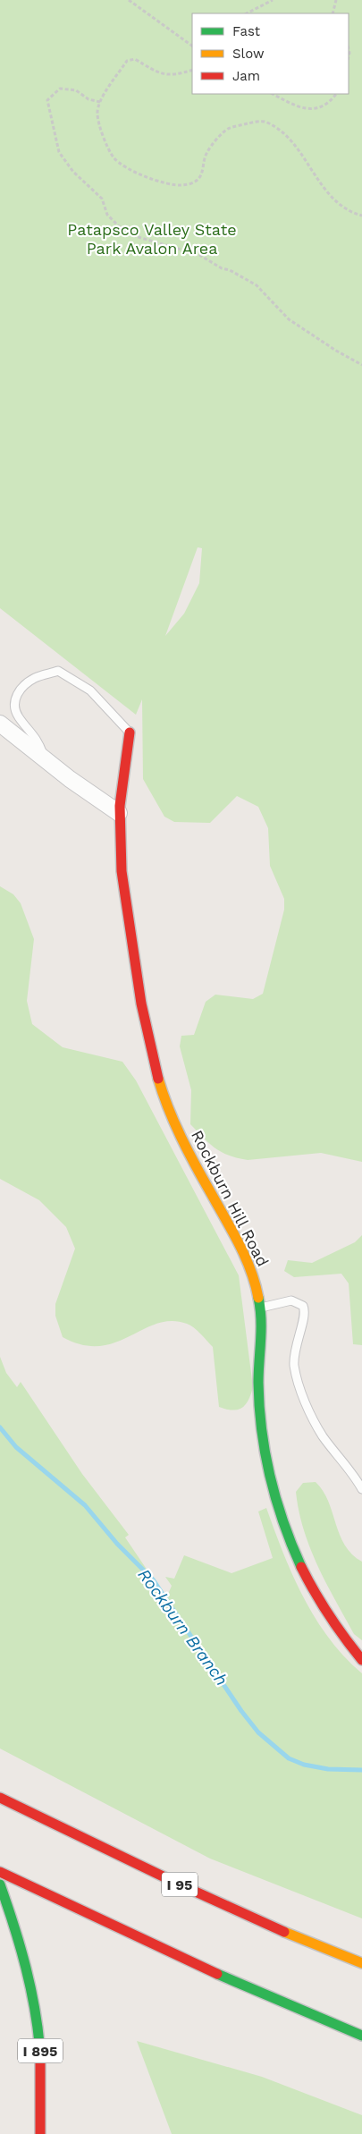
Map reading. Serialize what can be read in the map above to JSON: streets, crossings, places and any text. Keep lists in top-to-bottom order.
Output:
{
  "streets": {
    "main road": ["Rockburn Hill Road", "I 95", "I 895"]
  },
  "water": ["Rockburn Branch"],
  "parks": ["Patapsco Valley State Park Avalon Area"],
  "legend": ["Fast", "Slow", "Jam"]
}
